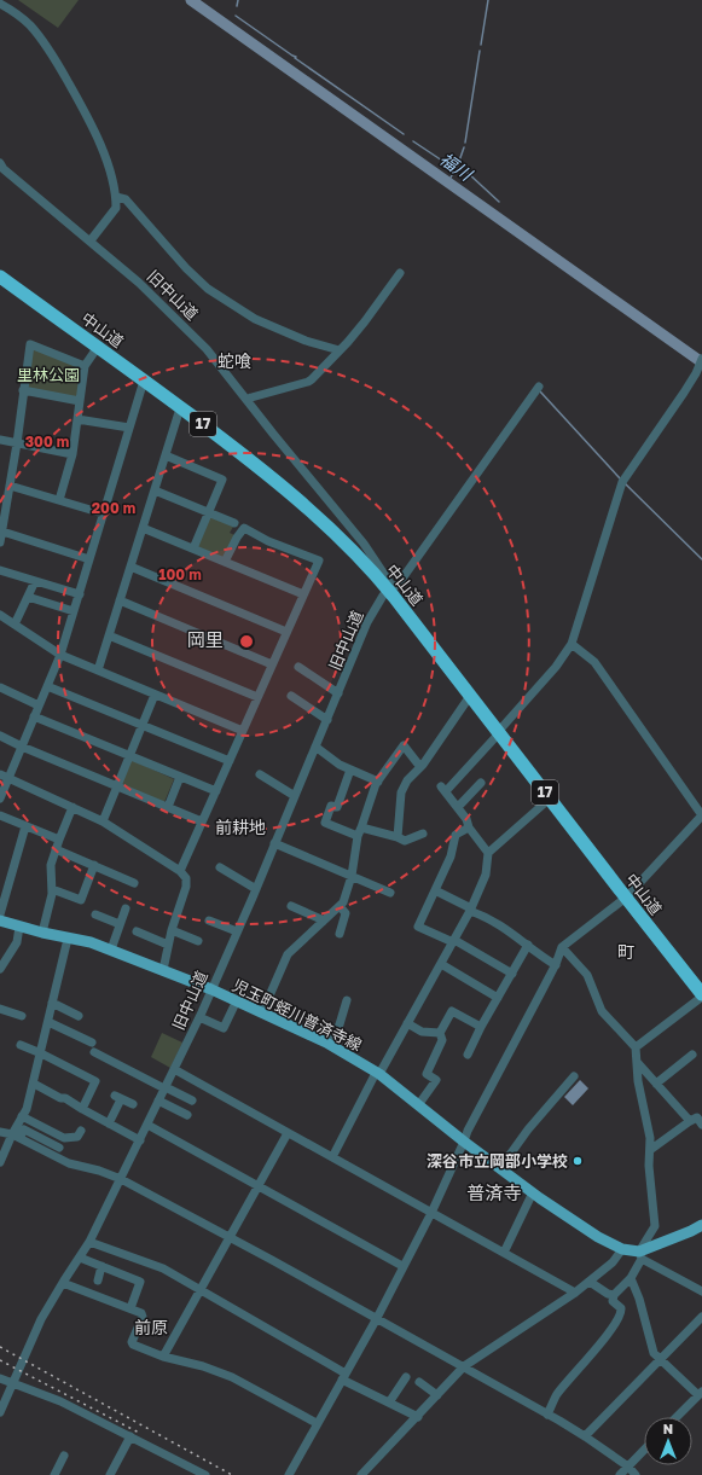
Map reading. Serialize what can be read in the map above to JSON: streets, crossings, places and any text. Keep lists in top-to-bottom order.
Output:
{
  "streets": {
    "highway": ["中山道", "17"],
    "main road": ["児玉町蛭川普済寺線"],
    "street": ["旧中山道"]
  },
  "crossings": [
    ["旧中山道", "中山道"],
    ["旧中山道", "児玉町蛭川普済寺線"]
  ],
  "districts": [
    "蛇喰",
    "岡里",
    "前耕地",
    "町",
    "普済寺",
    "前原"
  ],
  "water": ["福川"],
  "parks": ["里林公園"],
  "places": ["深谷市立岡部小学校"],
  "north": "top",
  "rings": ["300 m", "200 m", "100 m"]
}
